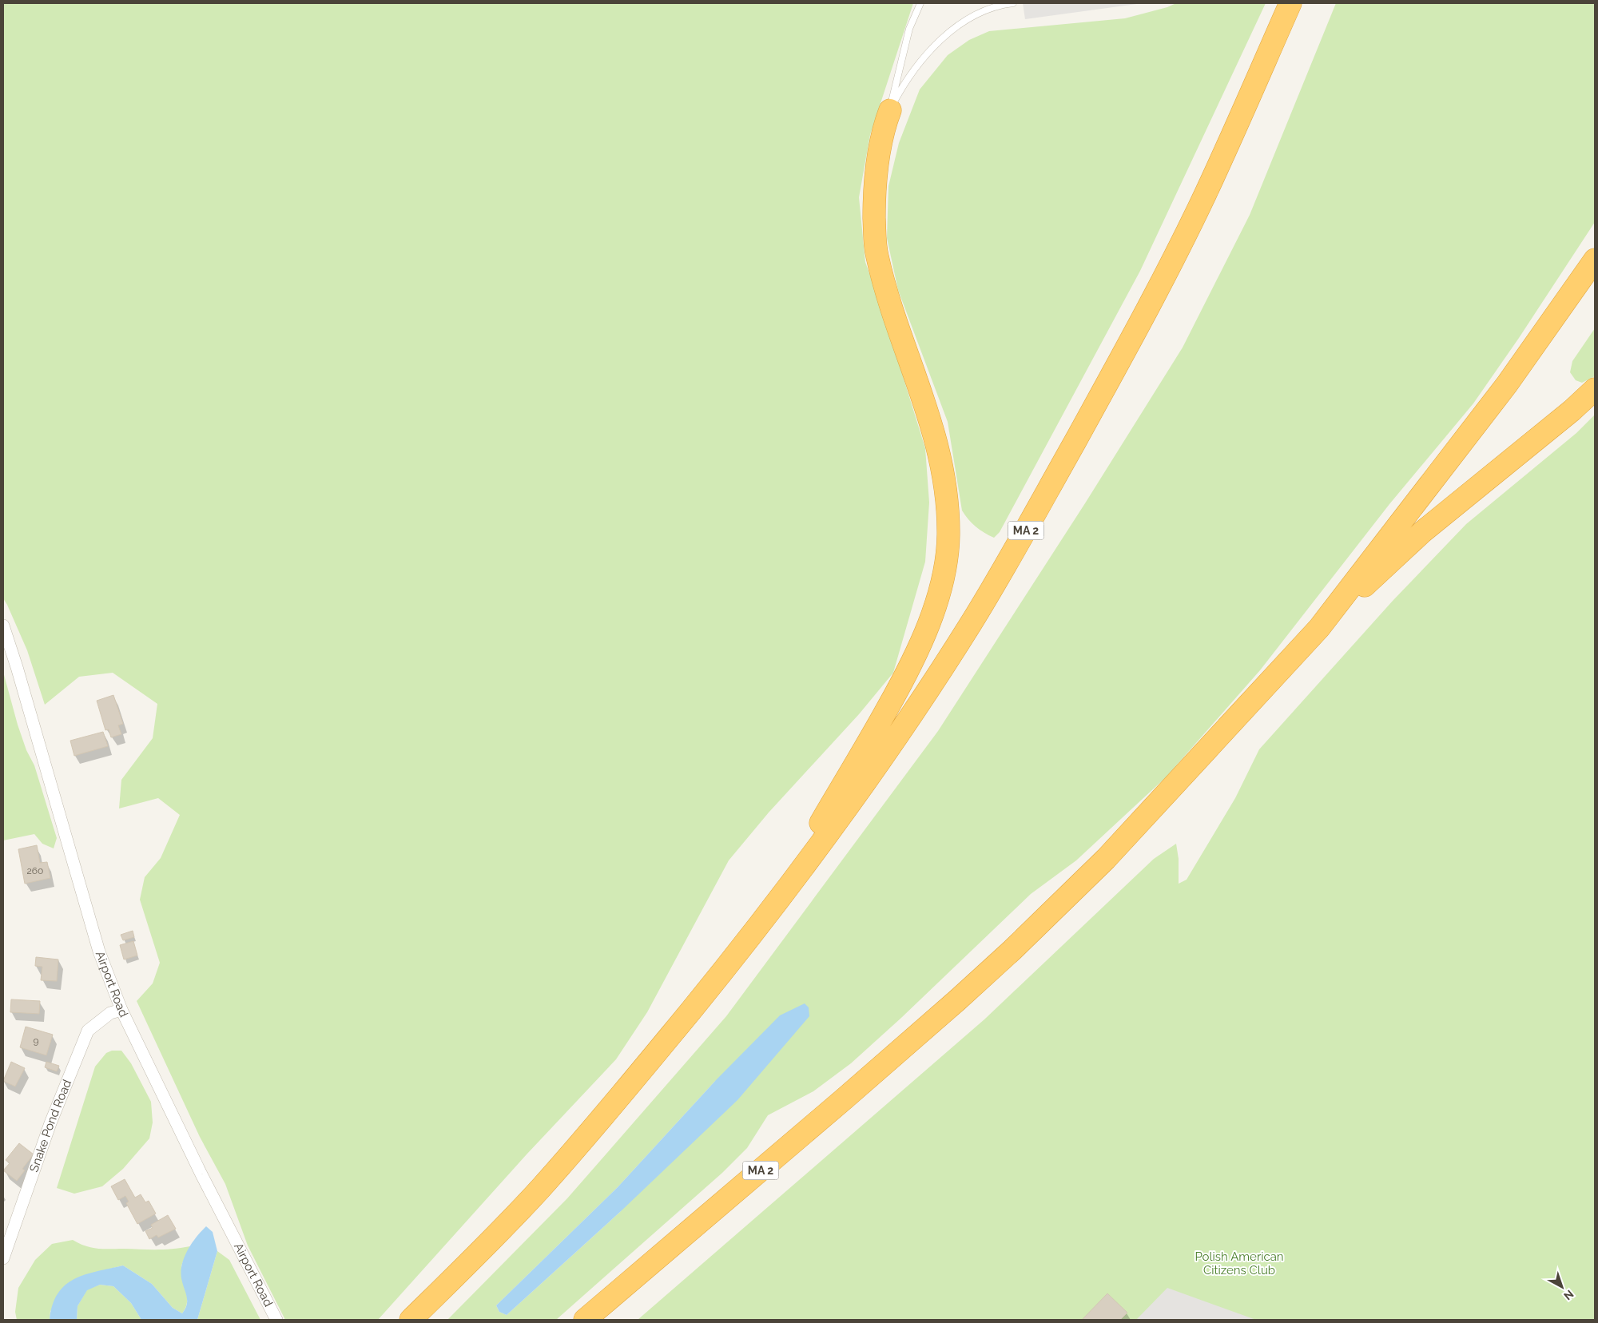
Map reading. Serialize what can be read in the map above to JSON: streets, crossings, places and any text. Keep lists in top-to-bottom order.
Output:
{
  "streets": {
    "highway": ["MA 2"],
    "street": ["Airport Road", "Snake Pond Road"]
  },
  "crossings": [
    ["Airport Road", "Snake Pond Road"]
  ],
  "parks": ["Polish American Citizens Club"],
  "house_numbers": ["260", "9"],
  "north": "bottom right"
}
